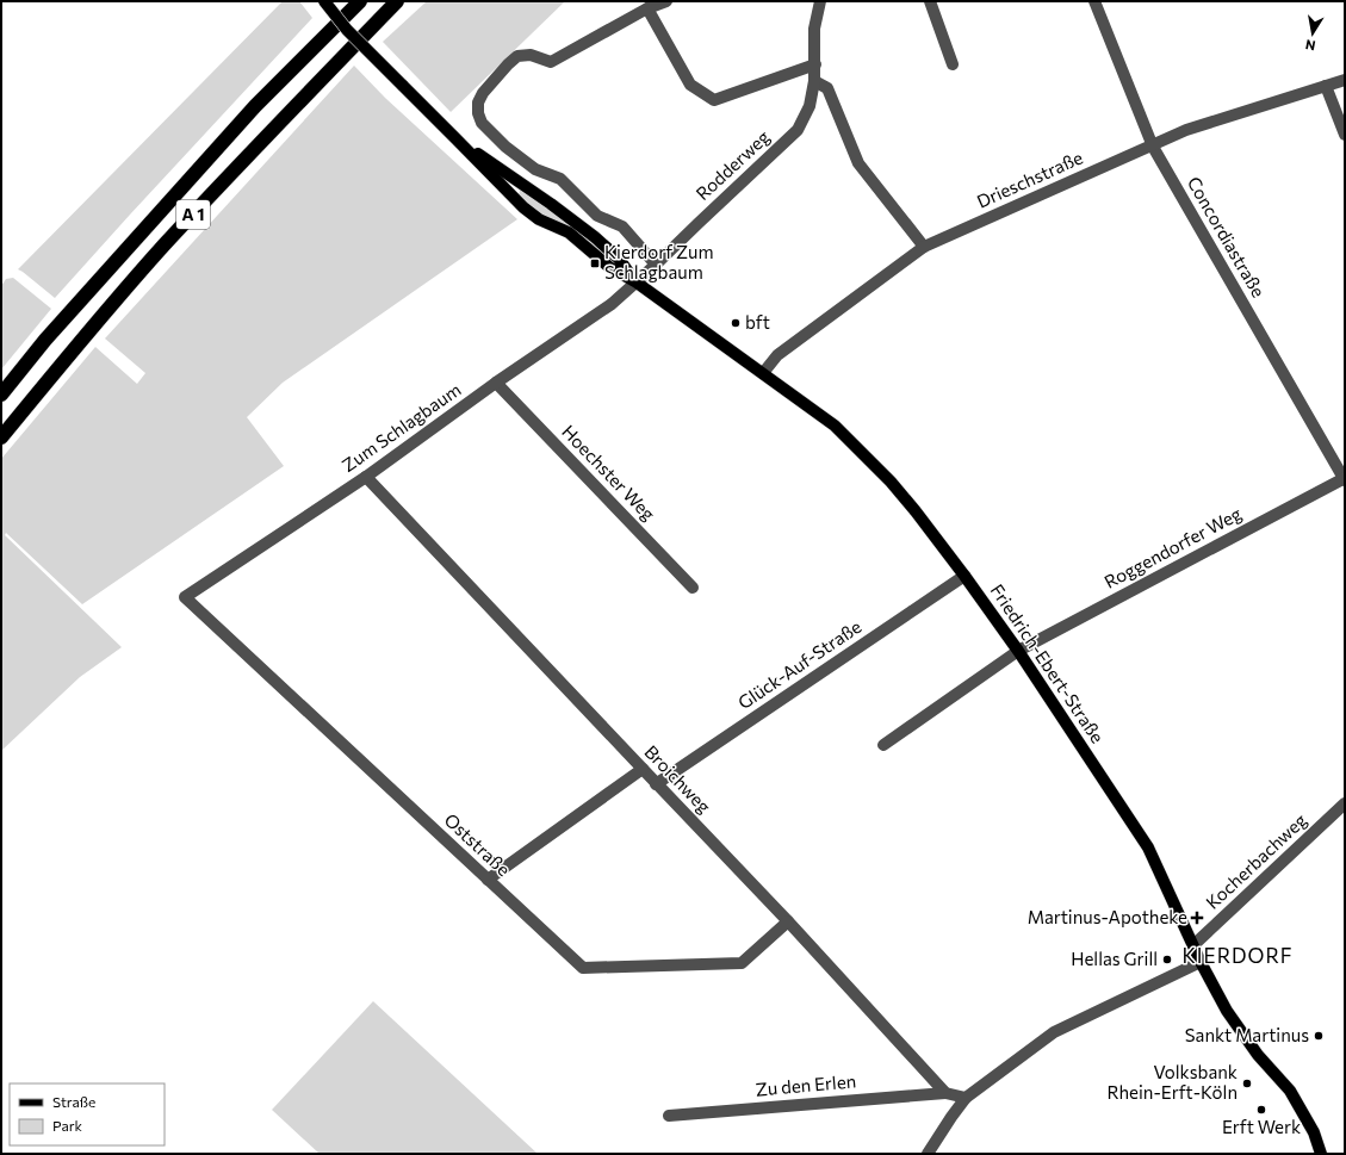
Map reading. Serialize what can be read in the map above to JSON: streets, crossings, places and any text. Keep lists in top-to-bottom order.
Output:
{
  "streets": {
    "highway": ["A 1"],
    "main road": ["Friedrich-Ebert-Straße"],
    "street": [
      "Rodderweg",
      "Drieschstraße",
      "Concordiastraße",
      "Zum Schlagbaum",
      "Hoechster Weg",
      "Roggendorfer Weg",
      "Glück-Auf-Straße",
      "Broichweg",
      "Oststraße",
      "Kocherbachweg",
      "Zu den Erlen"
    ]
  },
  "crossings": [
    ["Rodderweg", "Zum Schlagbaum"],
    ["Rodderweg", "Friedrich-Ebert-Straße"],
    ["Drieschstraße", "Concordiastraße"],
    ["Drieschstraße", "Friedrich-Ebert-Straße"],
    ["Concordiastraße", "Roggendorfer Weg"],
    ["Zum Schlagbaum", "Hoechster Weg"],
    ["Zum Schlagbaum", "Friedrich-Ebert-Straße"],
    ["Zum Schlagbaum", "Broichweg"],
    ["Zum Schlagbaum", "Oststraße"],
    ["Roggendorfer Weg", "Friedrich-Ebert-Straße"],
    ["Friedrich-Ebert-Straße", "Glück-Auf-Straße"],
    ["Friedrich-Ebert-Straße", "Kocherbachweg"],
    ["Glück-Auf-Straße", "Broichweg"],
    ["Broichweg", "Oststraße"],
    ["Broichweg", "Zu den Erlen"]
  ],
  "districts": ["KIERDORF"],
  "places": {
    "transit": ["Kierdorf Zum Schlagbaum"],
    "other": [
      "bft",
      "Hellas Grill",
      "Sankt Martinus",
      "Volksbank Rhein-Erft-Köln",
      "Erft Werk"
    ],
    "health": ["Martinus-Apotheke"]
  },
  "legend": ["Straße", "Park"],
  "north": "bottom"
}
